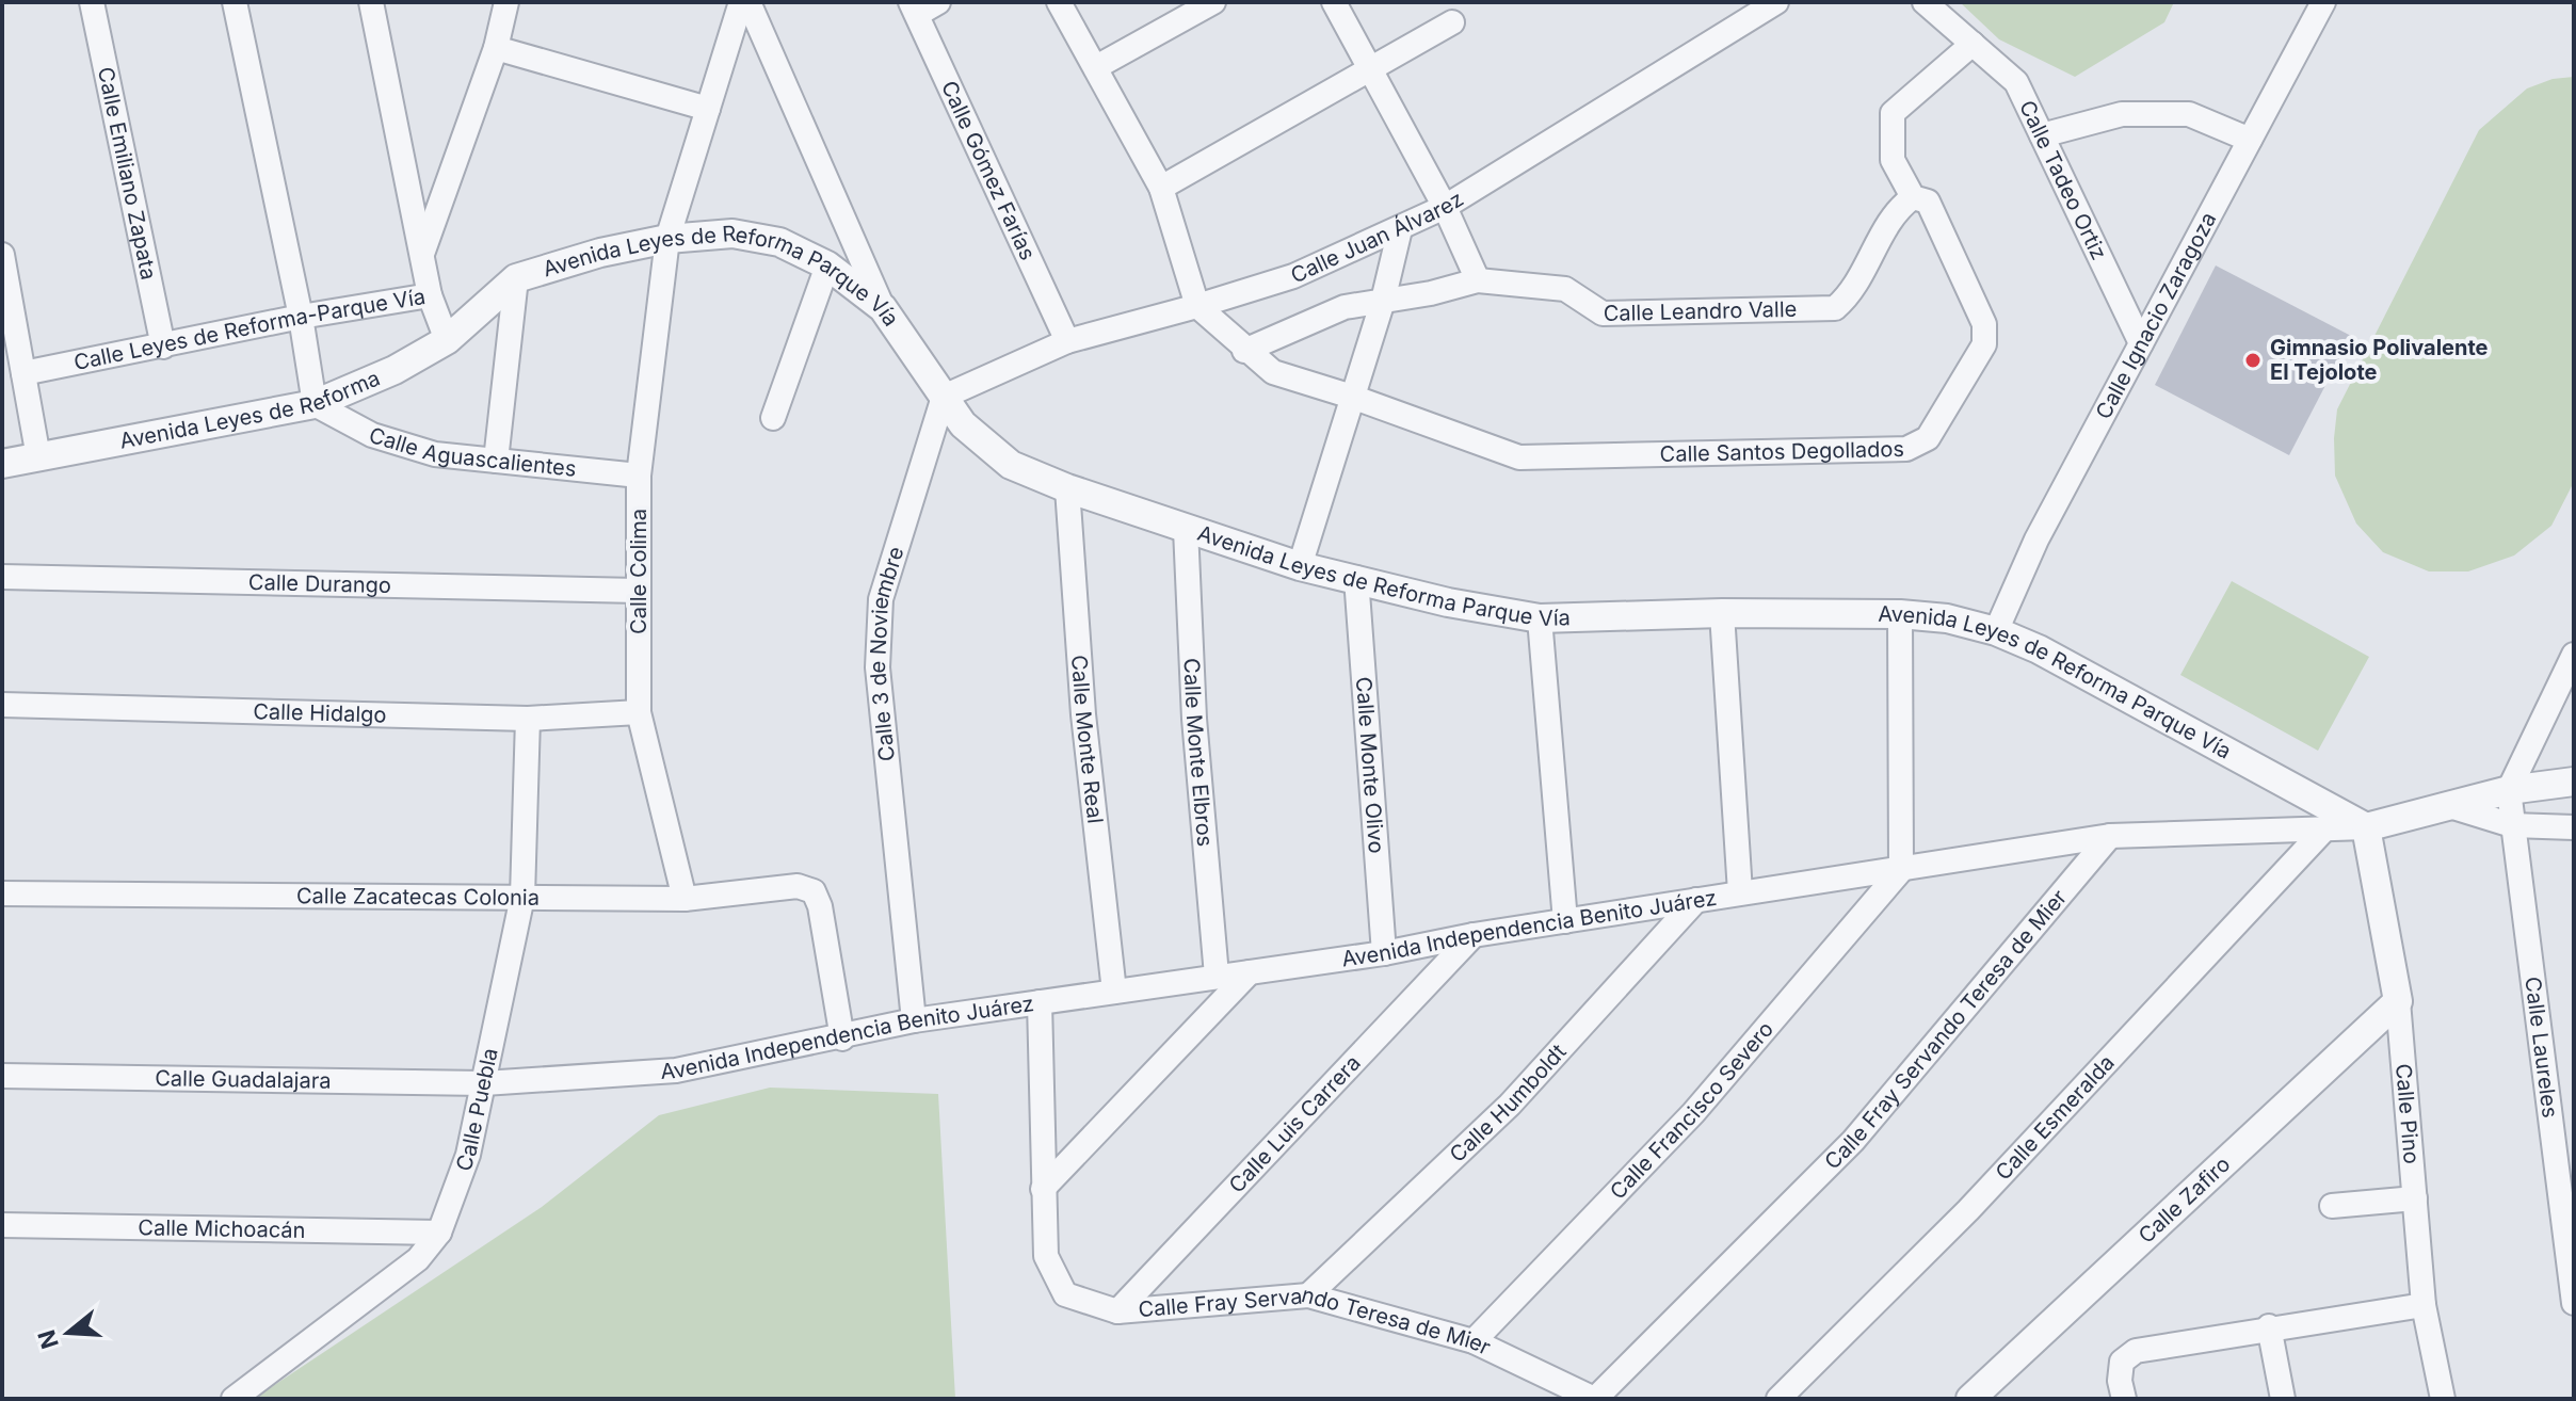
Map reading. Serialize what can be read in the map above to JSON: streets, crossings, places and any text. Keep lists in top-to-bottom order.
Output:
{
  "streets": {
    "street": [
      "Calle Gómez Farías",
      "Calle Emiliano Zapata",
      "Calle Tadeo Ortiz",
      "Calle Juan Álvarez",
      "Avenida Leyes de Reforma Parque Vía",
      "Calle Leandro Valle",
      "Calle Ignacio Zaragoza",
      "Calle Leyes de Reforma-Parque Vía",
      "Avenida Leyes de Reforma",
      "Calle Aguascalientes",
      "Calle Santos Degollados",
      "Calle Colima",
      "Calle Durango",
      "Calle 3 de Noviembre",
      "Calle Hidalgo",
      "Calle Monte Real",
      "Calle Monte Elbros",
      "Calle Monte Olivo",
      "Calle Zacatecas Colonia",
      "Avenida Independencia Benito Juárez",
      "Calle Fray Servando Teresa de Mier",
      "Calle Laureles",
      "Calle Guadalajara",
      "Calle Humboldt",
      "Calle Puebla",
      "Calle Francisco Severo",
      "Calle Pino",
      "Calle Esmeralda",
      "Calle Luis Carrera",
      "Calle Zafiro",
      "Calle Michoacán"
    ]
  },
  "crossings": [
    ["Calle Gómez Farías", "Calle Juan Álvarez"],
    ["Calle Emiliano Zapata", "Calle Leyes de Reforma-Parque Vía"],
    ["Calle Tadeo Ortiz", "Calle Ignacio Zaragoza"],
    ["Calle Tadeo Ortiz", "Calle Santos Degollados"],
    ["Calle Juan Álvarez", "Avenida Leyes de Reforma Parque Vía"],
    ["Calle Juan Álvarez", "Calle Santos Degollados"],
    ["Calle Juan Álvarez", "Calle 3 de Noviembre"],
    ["Avenida Leyes de Reforma Parque Vía", "Calle Ignacio Zaragoza"],
    ["Avenida Leyes de Reforma Parque Vía", "Avenida Leyes de Reforma"],
    ["Avenida Leyes de Reforma Parque Vía", "Calle Colima"],
    ["Avenida Leyes de Reforma Parque Vía", "Calle 3 de Noviembre"],
    ["Avenida Leyes de Reforma Parque Vía", "Calle Monte Real"],
    ["Avenida Leyes de Reforma Parque Vía", "Calle Monte Elbros"],
    ["Avenida Leyes de Reforma Parque Vía", "Calle Monte Olivo"],
    ["Avenida Leyes de Reforma Parque Vía", "Avenida Independencia Benito Juárez"],
    ["Avenida Leyes de Reforma Parque Vía", "Calle Pino"],
    ["Calle Leandro Valle", "Calle Santos Degollados"],
    ["Calle Leyes de Reforma-Parque Vía", "Avenida Leyes de Reforma"],
    ["Avenida Leyes de Reforma", "Calle Aguascalientes"],
    ["Calle Aguascalientes", "Calle Colima"],
    ["Calle Colima", "Calle Durango"],
    ["Calle Colima", "Calle Hidalgo"],
    ["Calle Colima", "Calle Zacatecas Colonia"],
    ["Calle 3 de Noviembre", "Avenida Independencia Benito Juárez"],
    ["Calle Hidalgo", "Calle Puebla"],
    ["Calle Monte Real", "Avenida Independencia Benito Juárez"],
    ["Calle Monte Elbros", "Avenida Independencia Benito Juárez"],
    ["Calle Monte Olivo", "Avenida Independencia Benito Juárez"],
    ["Calle Zacatecas Colonia", "Avenida Independencia Benito Juárez"],
    ["Calle Zacatecas Colonia", "Calle Puebla"],
    ["Avenida Independencia Benito Juárez", "Calle Fray Servando Teresa de Mier"],
    ["Avenida Independencia Benito Juárez", "Calle Laureles"],
    ["Avenida Independencia Benito Juárez", "Calle Guadalajara"],
    ["Avenida Independencia Benito Juárez", "Calle Humboldt"],
    ["Avenida Independencia Benito Juárez", "Calle Puebla"],
    ["Avenida Independencia Benito Juárez", "Calle Francisco Severo"],
    ["Avenida Independencia Benito Juárez", "Calle Pino"],
    ["Avenida Independencia Benito Juárez", "Calle Esmeralda"],
    ["Avenida Independencia Benito Juárez", "Calle Luis Carrera"],
    ["Calle Fray Servando Teresa de Mier", "Calle Humboldt"],
    ["Calle Fray Servando Teresa de Mier", "Calle Francisco Severo"],
    ["Calle Fray Servando Teresa de Mier", "Calle Luis Carrera"],
    ["Calle Guadalajara", "Calle Puebla"],
    ["Calle Puebla", "Calle Michoacán"],
    ["Calle Pino", "Calle Zafiro"]
  ],
  "places": ["Gimnasio Polivalente El Tejolote"],
  "north": "left"
}
